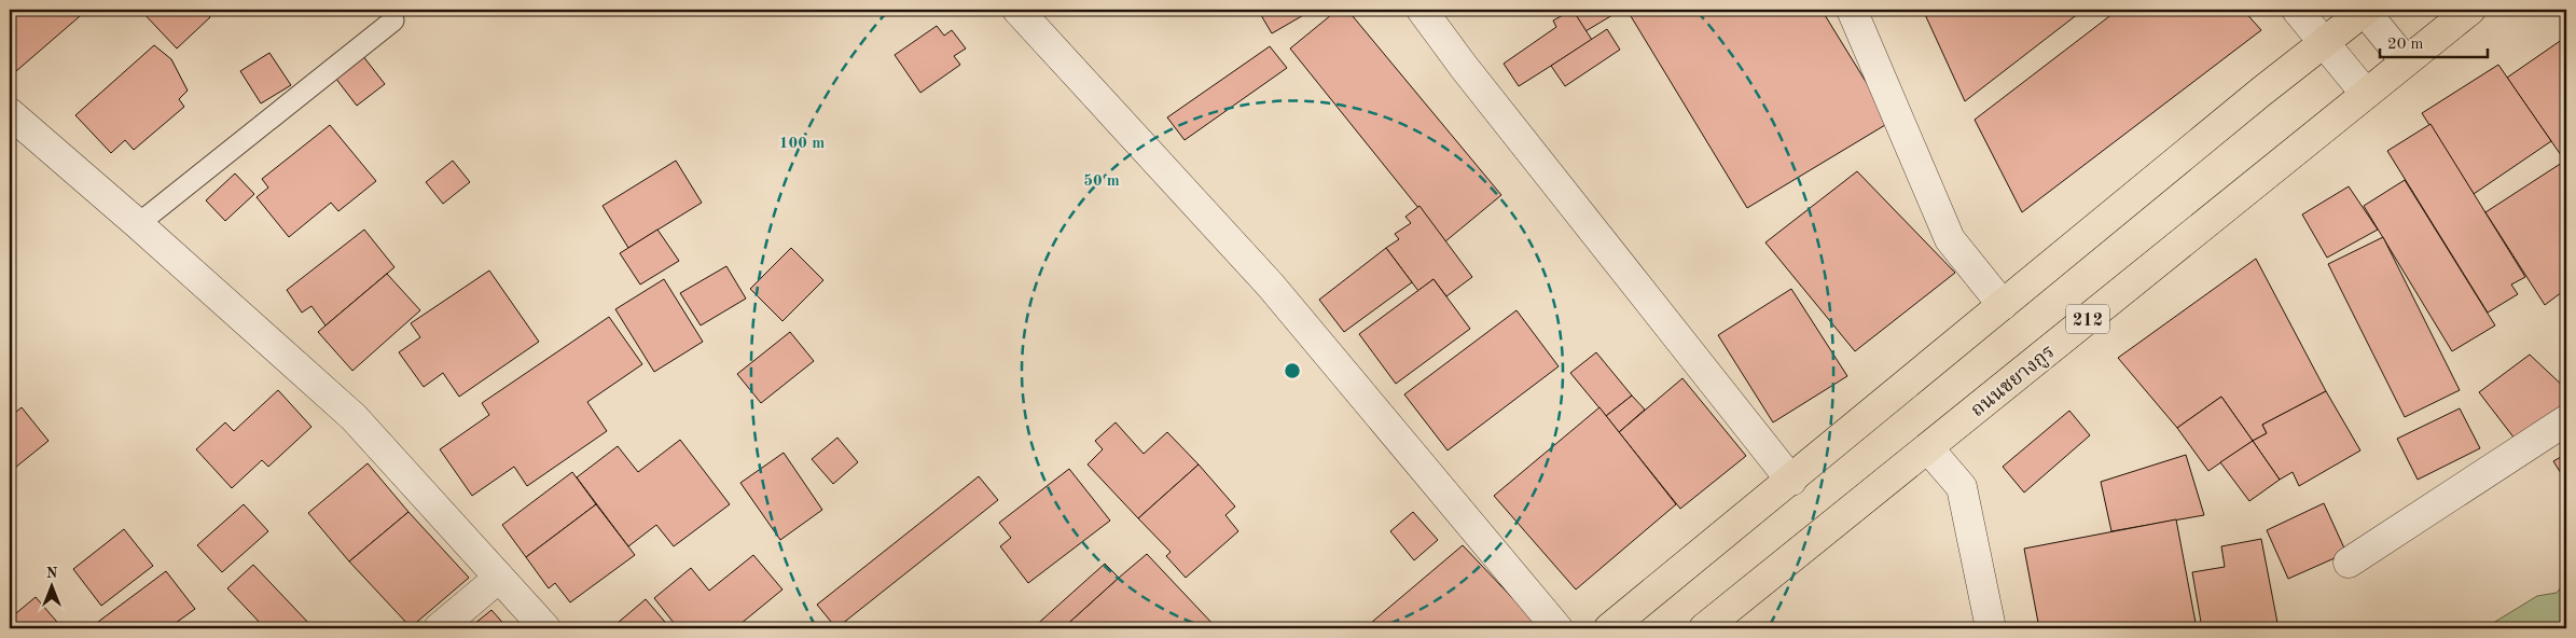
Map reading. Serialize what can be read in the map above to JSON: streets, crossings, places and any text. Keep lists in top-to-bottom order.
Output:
{
  "streets": {
    "main road": ["212", "ถนนชยางกูร"]
  },
  "scale_bar": "20 m",
  "north": "top",
  "rings": ["100 m", "50 m"]
}
